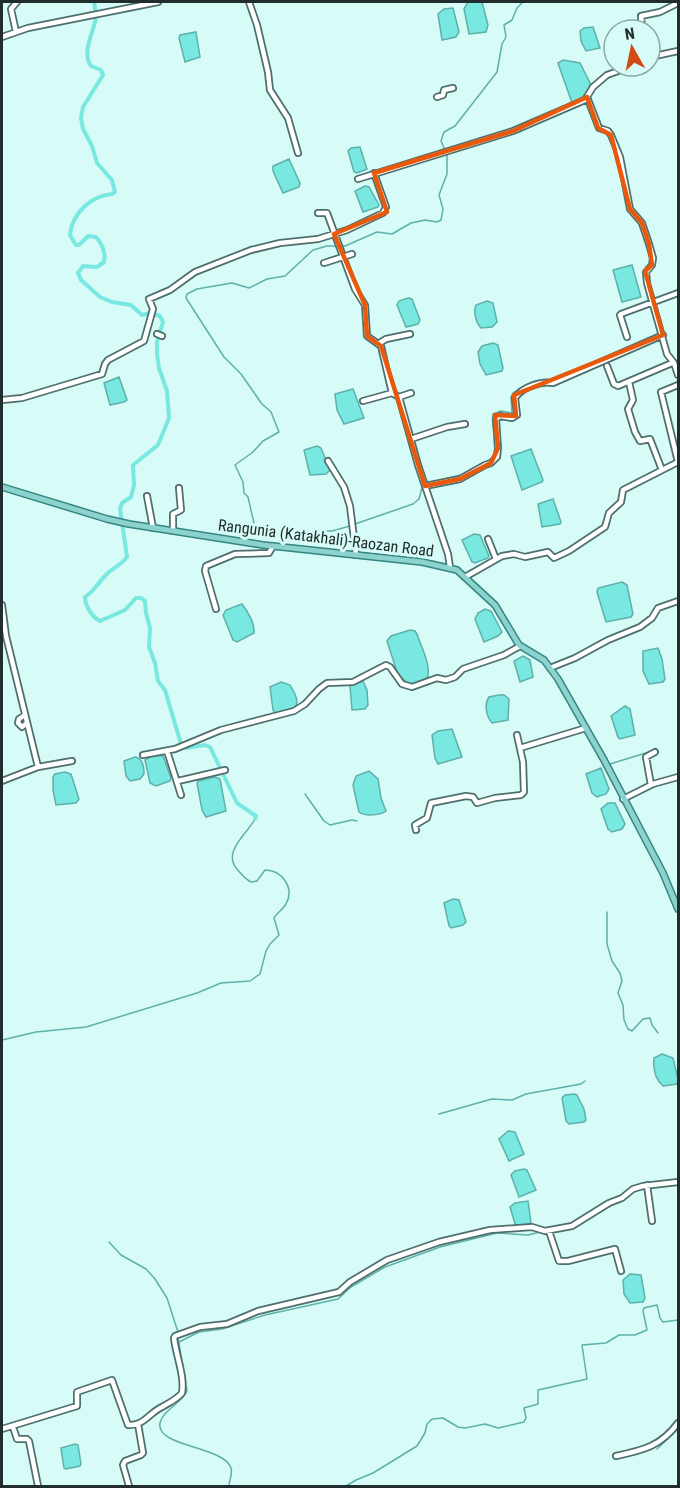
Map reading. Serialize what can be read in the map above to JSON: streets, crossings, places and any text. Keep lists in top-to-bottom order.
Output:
{
  "streets": {
    "main road": ["Rangunia (Katakhali)-Raozan Road"]
  },
  "north": "top"
}
